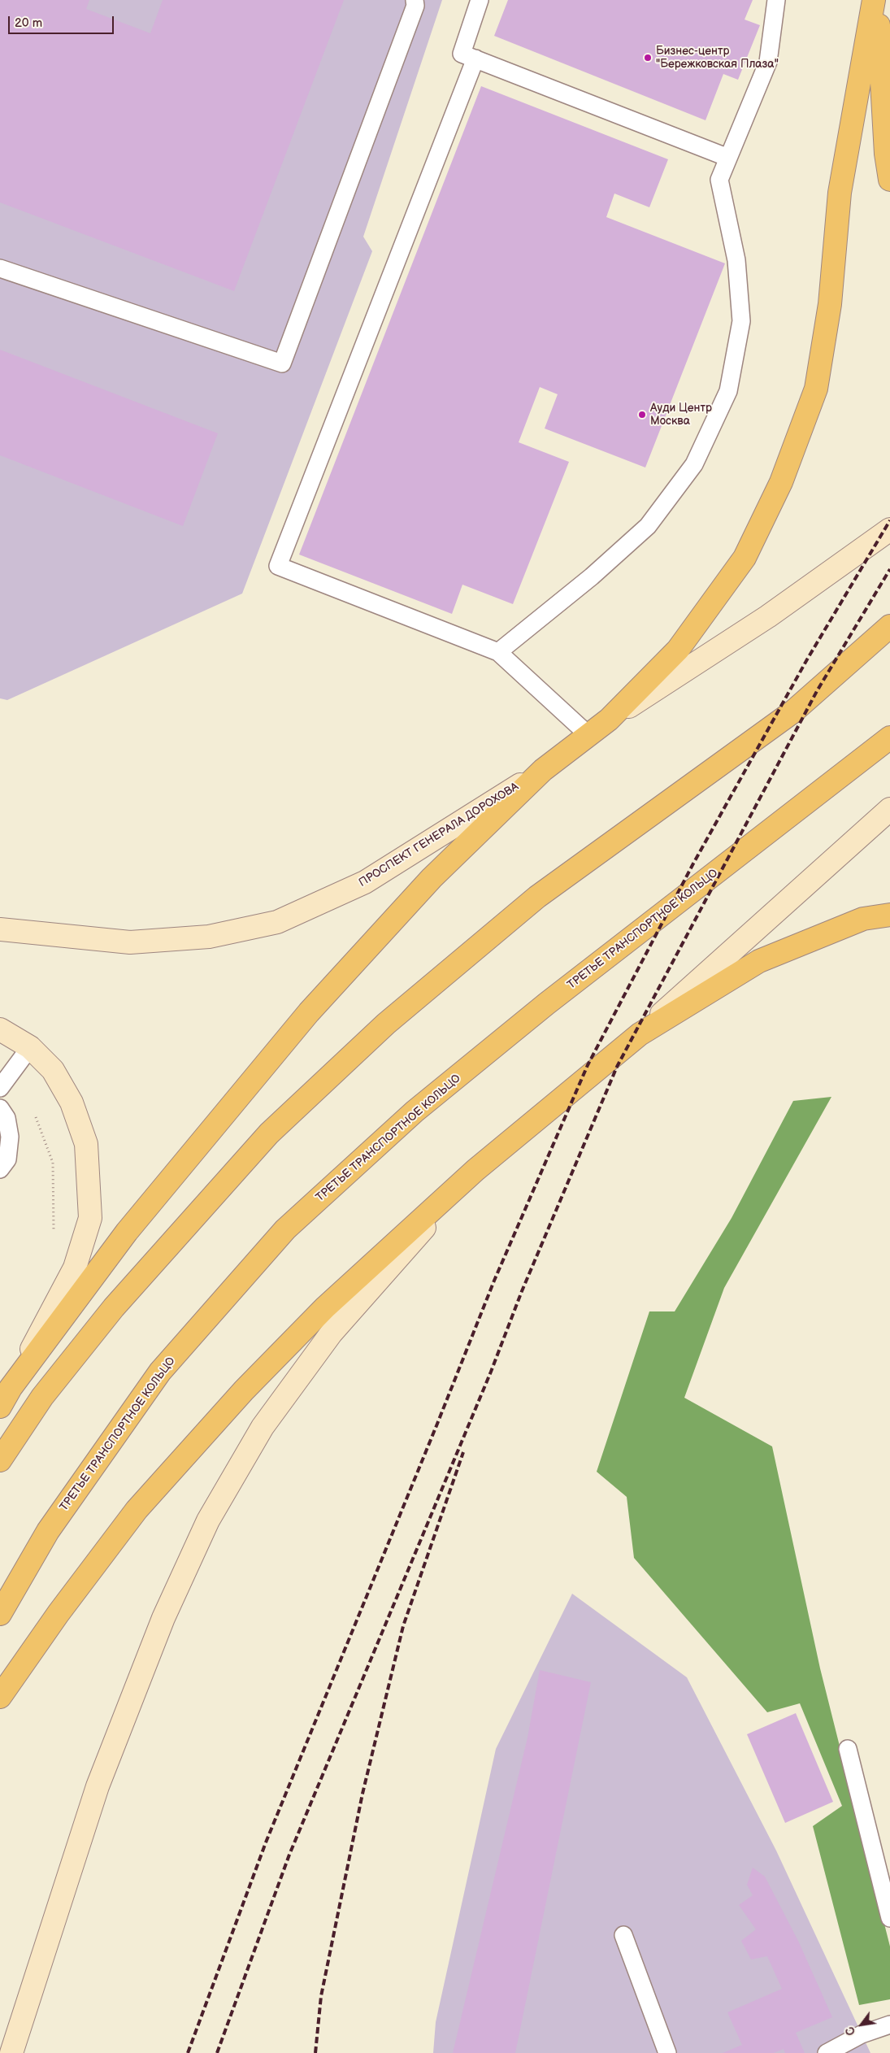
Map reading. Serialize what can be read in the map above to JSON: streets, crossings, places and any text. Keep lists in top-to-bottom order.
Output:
{
  "streets": {
    "main road": ["ПРОСПЕКТ ГЕНЕРАЛА ДОРОХОВА", "ТРЕТЬЕ ТРАНСПОРТНОЕ КОЛЬЦО"]
  },
  "places": ["Бизнес-центр \"Бережковская Плаза\"", "Ауди Центр Москва"],
  "scale_bar": "20 m",
  "north": "bottom left"
}
